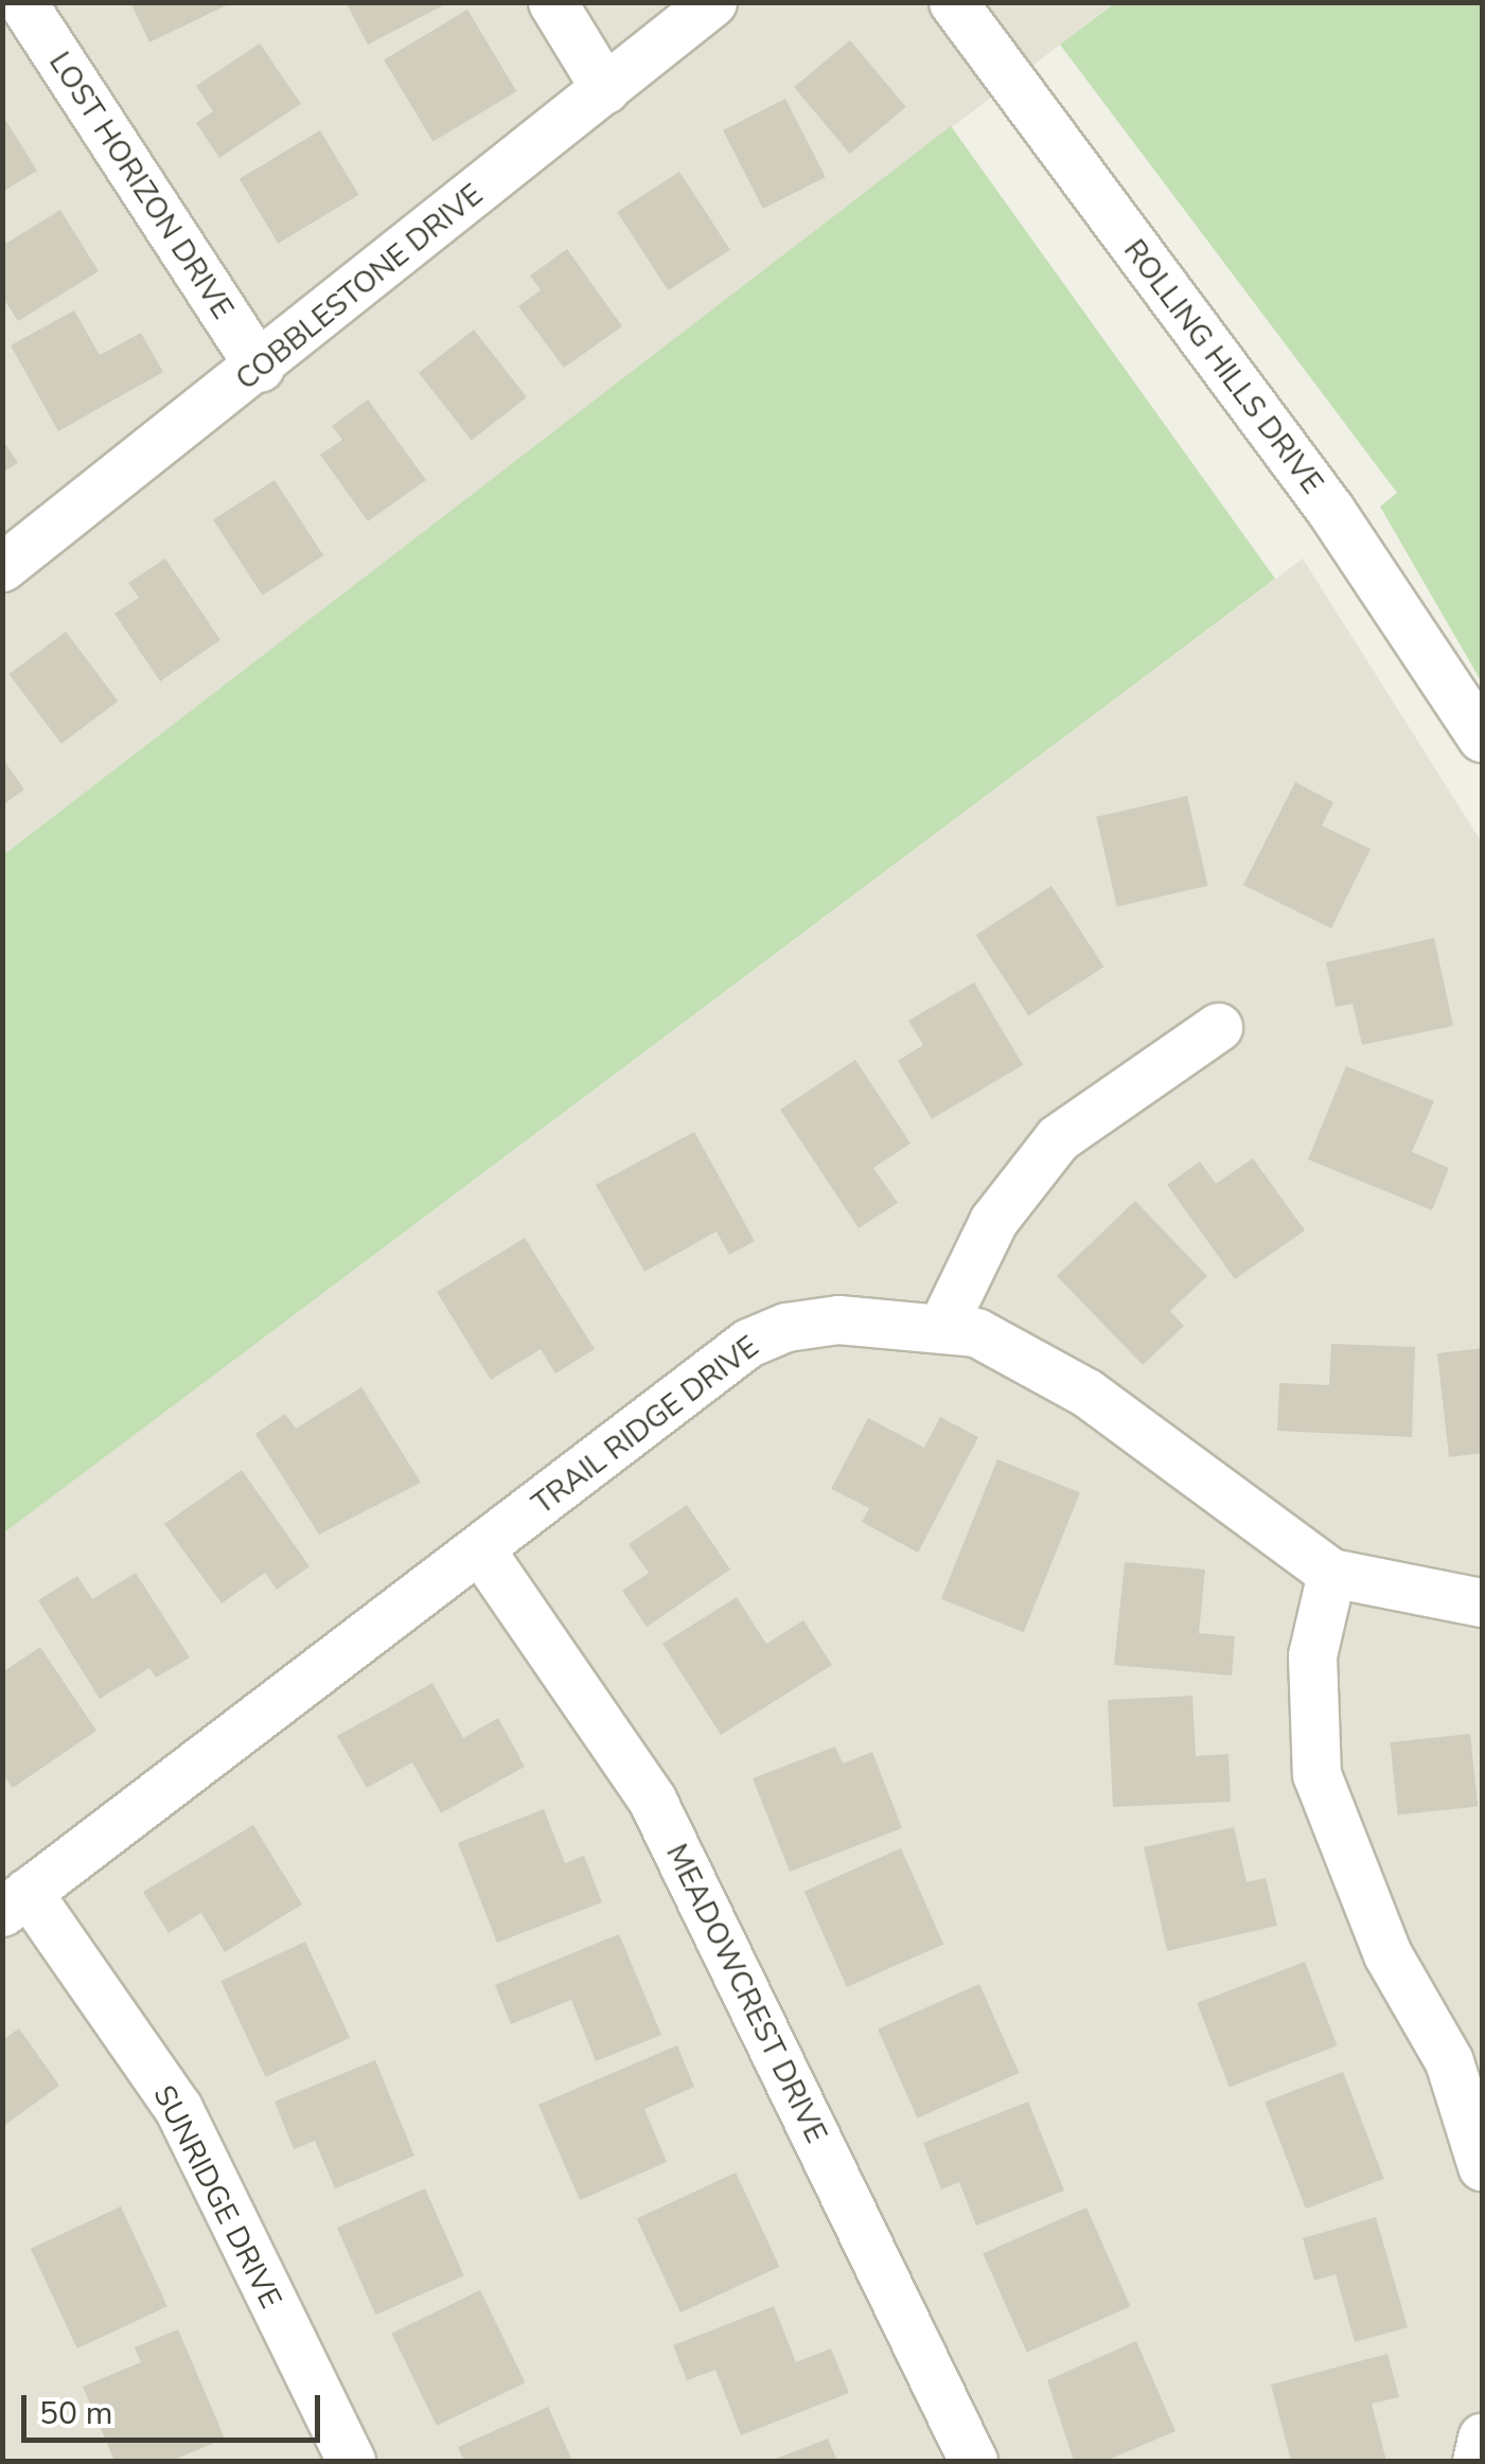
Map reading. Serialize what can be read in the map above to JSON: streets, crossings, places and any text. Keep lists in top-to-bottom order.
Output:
{
  "streets": {
    "street": [
      "LOST HORIZON DRIVE",
      "COBBLESTONE DRIVE",
      "ROLLING HILLS DRIVE",
      "TRAIL RIDGE DRIVE",
      "MEADOWCREST DRIVE",
      "SUNRIDGE DRIVE"
    ]
  },
  "crossings": [
    ["LOST HORIZON DRIVE", "COBBLESTONE DRIVE"],
    ["TRAIL RIDGE DRIVE", "MEADOWCREST DRIVE"],
    ["TRAIL RIDGE DRIVE", "SUNRIDGE DRIVE"]
  ],
  "scale_bar": "50 m"
}
